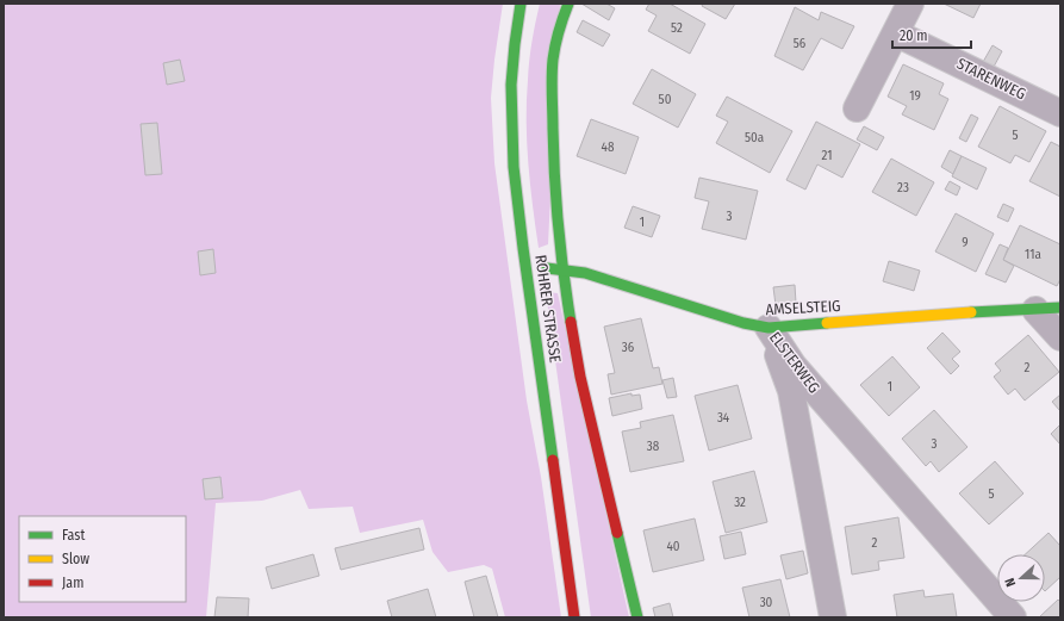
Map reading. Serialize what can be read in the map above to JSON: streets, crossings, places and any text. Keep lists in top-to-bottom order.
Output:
{
  "streets": {
    "street": [
      "STARENWEG",
      "AMSELSTEIG",
      "ROHRER STRASSE",
      "ELSTERWEG"
    ]
  },
  "crossings": [
    ["AMSELSTEIG", "ROHRER STRASSE"],
    ["AMSELSTEIG", "ELSTERWEG"]
  ],
  "house_numbers": [
    "52",
    "56",
    "19",
    "50",
    "5",
    "50a",
    "48",
    "21",
    "23",
    "3",
    "1",
    "9",
    "11a",
    "36",
    "2",
    "1",
    "34",
    "3",
    "38",
    "5",
    "32",
    "2",
    "40",
    "30"
  ],
  "legend": ["Fast", "Slow", "Jam"],
  "scale_bar": "20 m",
  "north": "left"
}
